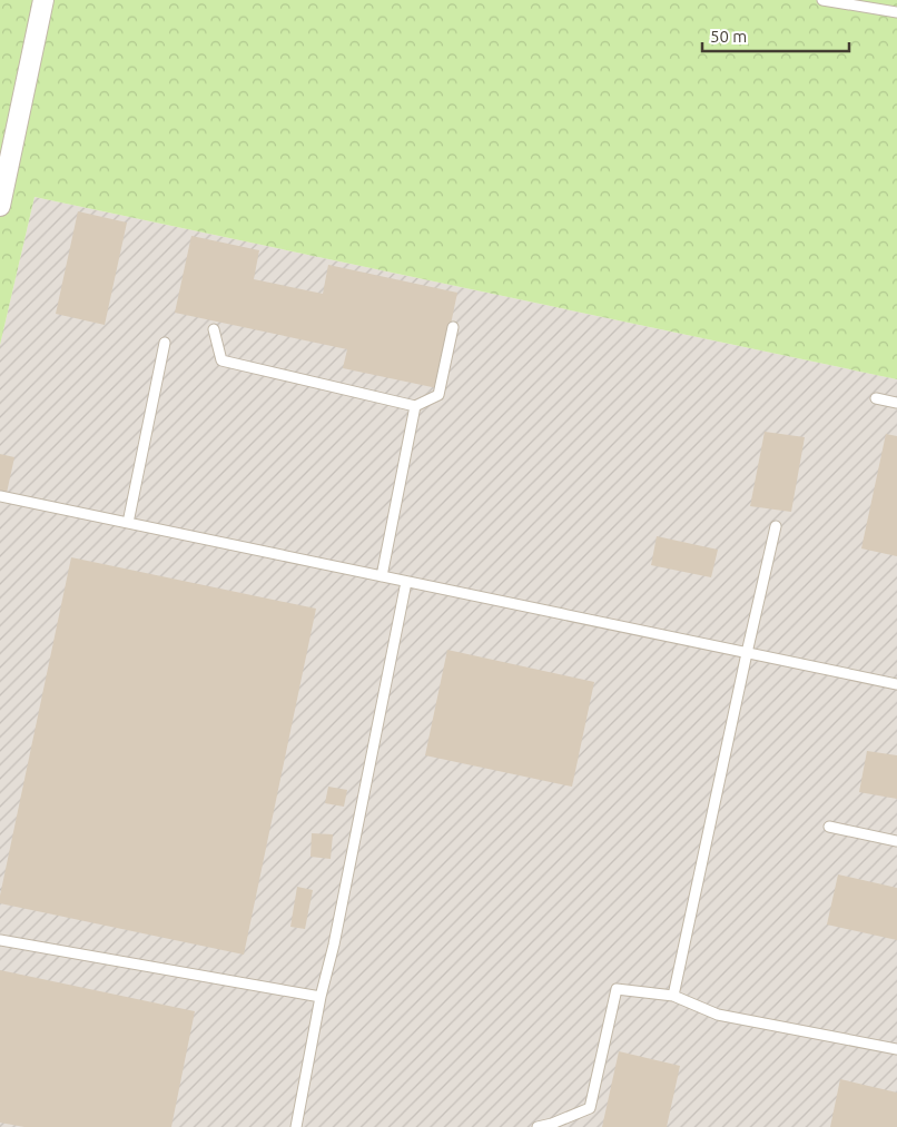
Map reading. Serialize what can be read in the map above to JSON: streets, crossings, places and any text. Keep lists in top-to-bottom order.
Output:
{
  "scale_bar": "50 m"
}
